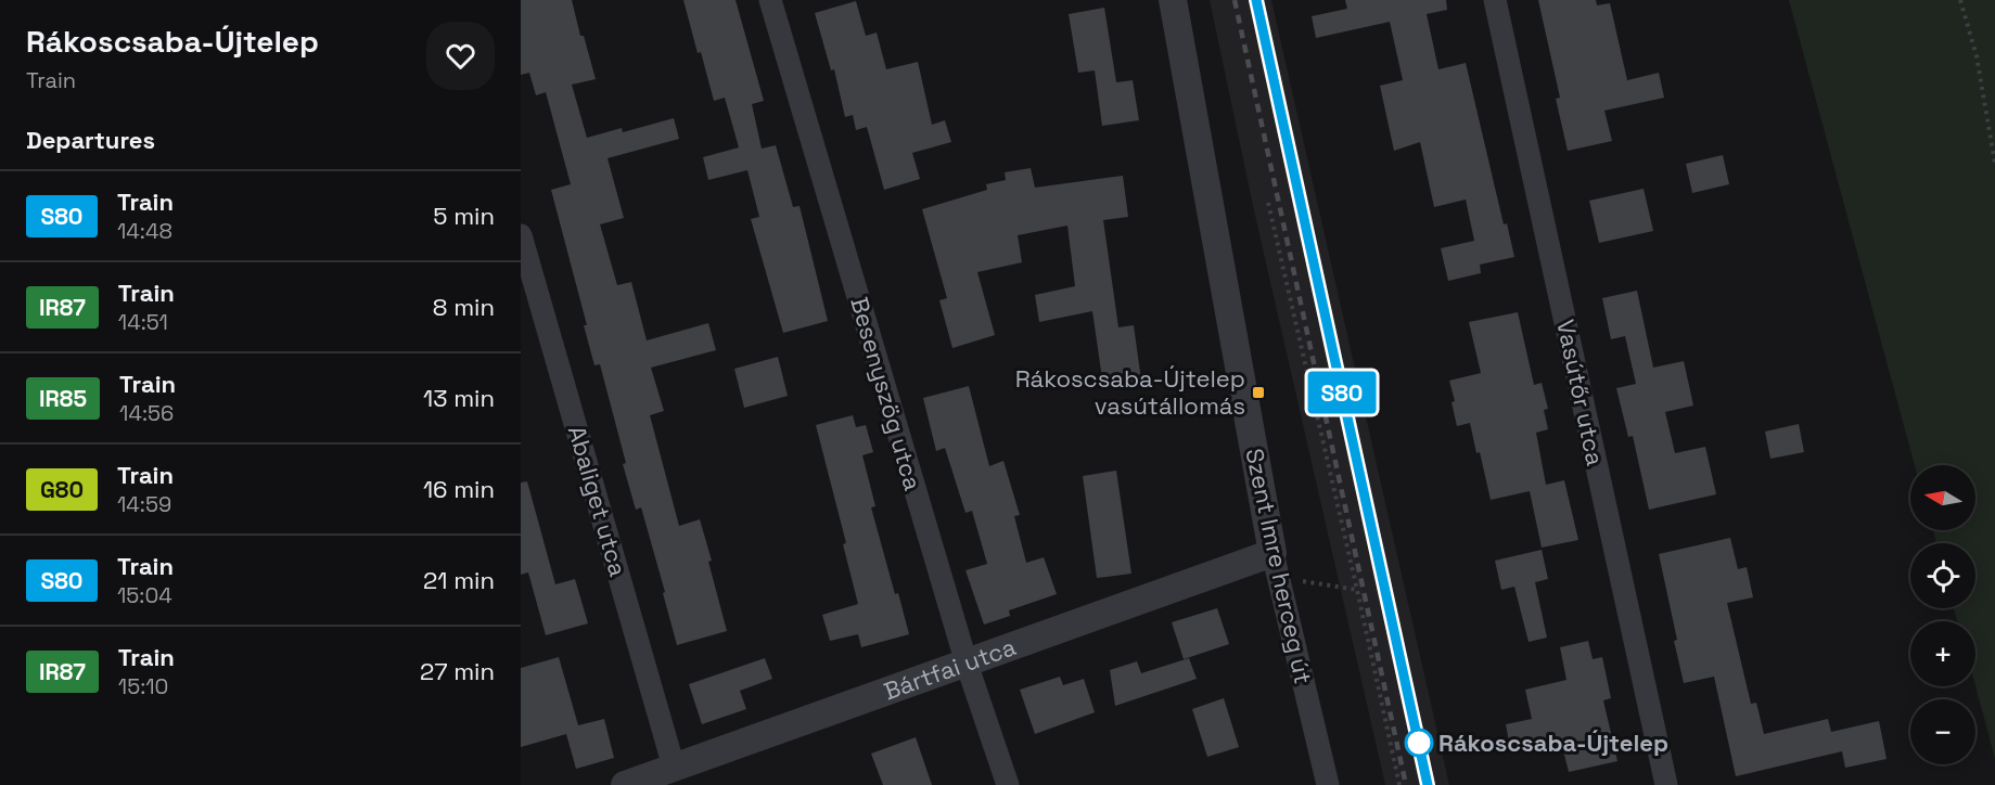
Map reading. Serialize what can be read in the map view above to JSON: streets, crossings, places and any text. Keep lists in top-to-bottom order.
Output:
{
  "streets": {
    "street": [
      "Vasútőr utca",
      "Besenyszög utca",
      "Abaliget utca",
      "Szent Imre herceg út",
      "Bártfai utca"
    ]
  },
  "crossings": [
    ["Besenyszög utca", "Bártfai utca"],
    ["Abaliget utca", "Bártfai utca"],
    ["Szent Imre herceg út", "Bártfai utca"]
  ],
  "places": {
    "transit": ["Rákoscsaba-Újtelep vasútállomás"],
    "other": ["Rákoscsaba-Újtelep"]
  },
  "north": "left",
  "page": {
    "heading": [
      ["Rákoscsaba-Újtelep", "Train"],
      "Departures"
    ],
    "on_map": "S80",
    "list": [
      {
        "mark": "S80",
        "name": "Train",
        "note": "14:48",
        "value": "5 min"
      },
      {
        "mark": "IR87",
        "name": "Train",
        "note": "14:51",
        "value": "8 min"
      },
      {
        "mark": "IR85",
        "name": "Train",
        "note": "14:56",
        "value": "13 min"
      },
      {
        "mark": "G80",
        "name": "Train",
        "note": "14:59",
        "value": "16 min"
      },
      {
        "mark": "S80",
        "name": "Train",
        "note": "15:04",
        "value": "21 min"
      },
      {
        "mark": "IR87",
        "name": "Train",
        "note": "15:10",
        "value": "27 min"
      }
    ],
    "map_buttons": ["+", "−"]
  }
}
